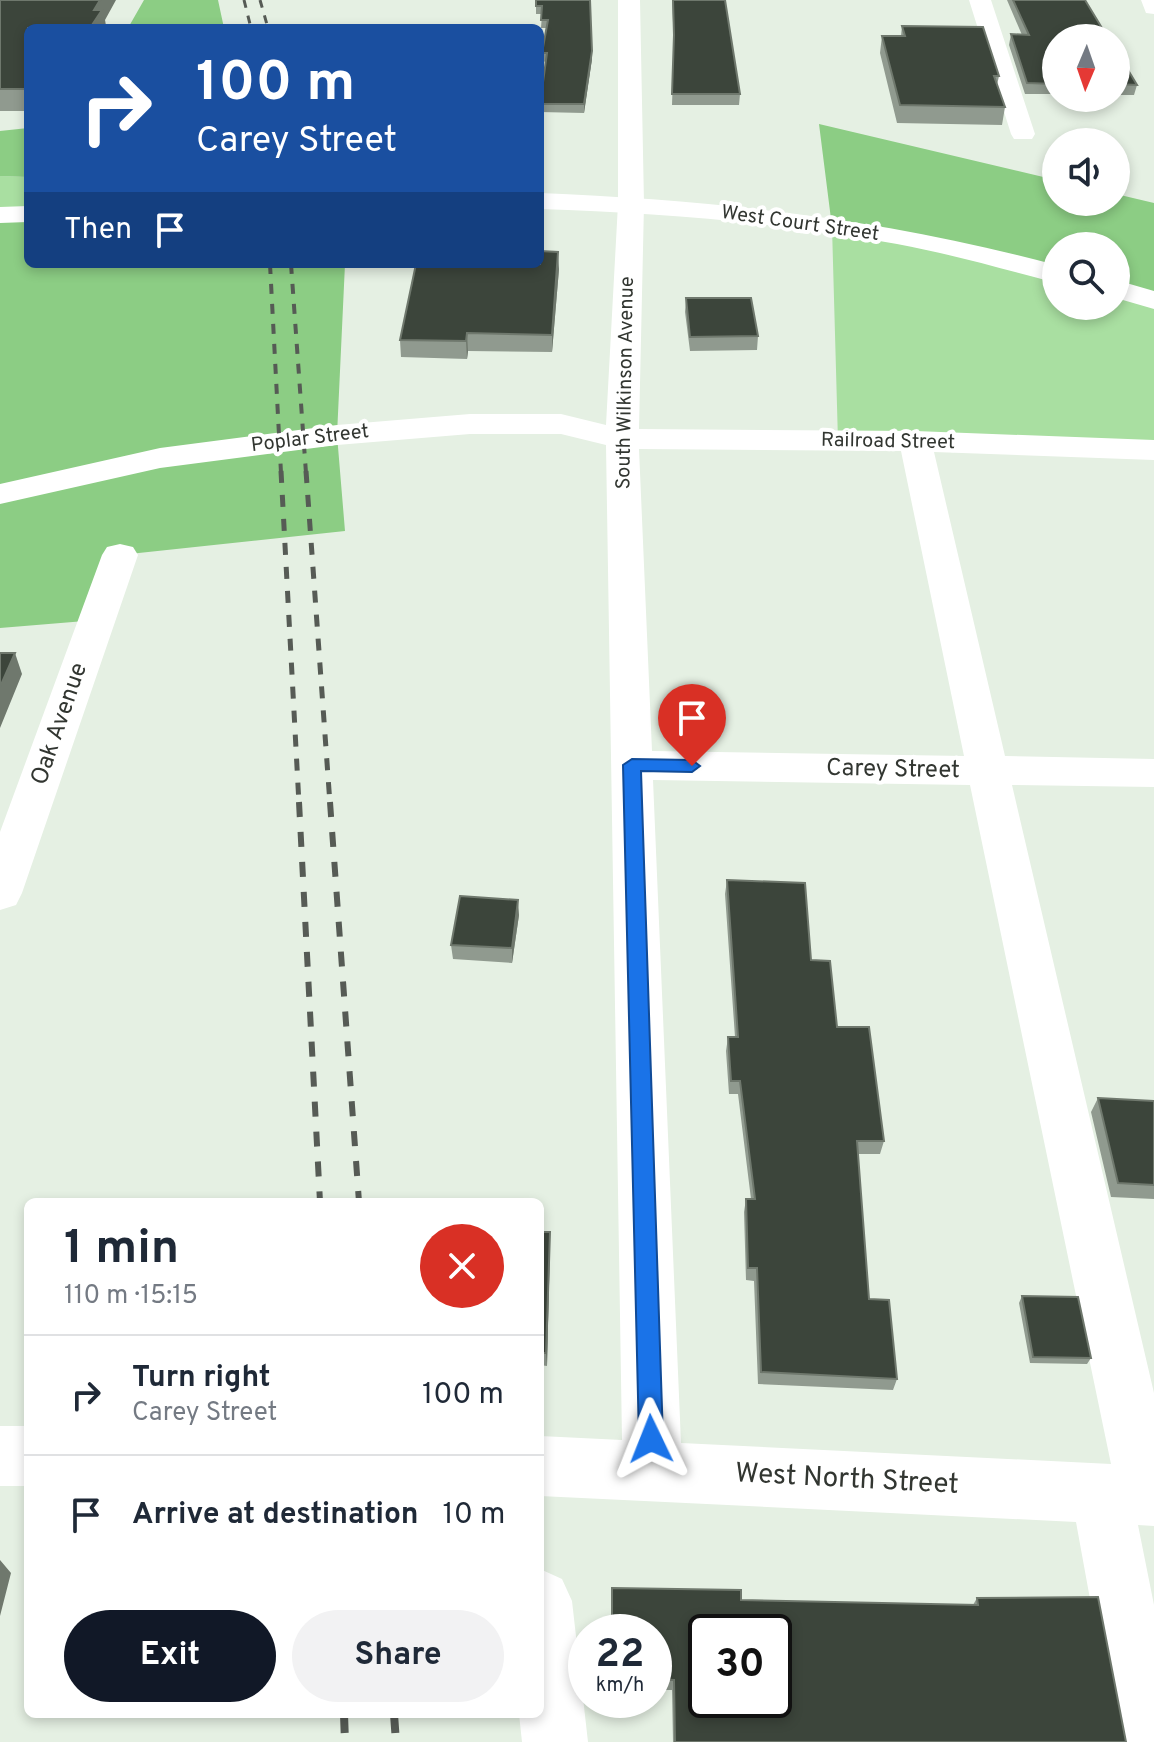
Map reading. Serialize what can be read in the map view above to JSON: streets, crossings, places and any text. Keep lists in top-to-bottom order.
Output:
{
  "streets": {
    "street": [
      "West Court Street",
      "South Wilkinson Avenue",
      "Poplar Street",
      "Railroad Street",
      "Oak Avenue",
      "Carey Street",
      "West North Street"
    ]
  },
  "crossings": [
    ["West Court Street", "South Wilkinson Avenue"],
    ["South Wilkinson Avenue", "Poplar Street"],
    ["South Wilkinson Avenue", "Railroad Street"],
    ["South Wilkinson Avenue", "Carey Street"],
    ["South Wilkinson Avenue", "West North Street"],
    ["Poplar Street", "Railroad Street"]
  ],
  "north": "bottom",
  "page": {
    "turn": ["100 m", "Carey Street"],
    "then": "Then",
    "heading": ["1 min", "110 m · 15:15"],
    "list": [
      {
        "name": "Turn right",
        "note": "Carey Street",
        "value": "100 m"
      },
      {
        "name": "Arrive at destination",
        "value": "10 m"
      }
    ],
    "buttons": ["Exit", "Share"],
    "speed": "22 km/h",
    "limit": "30"
  }
}
